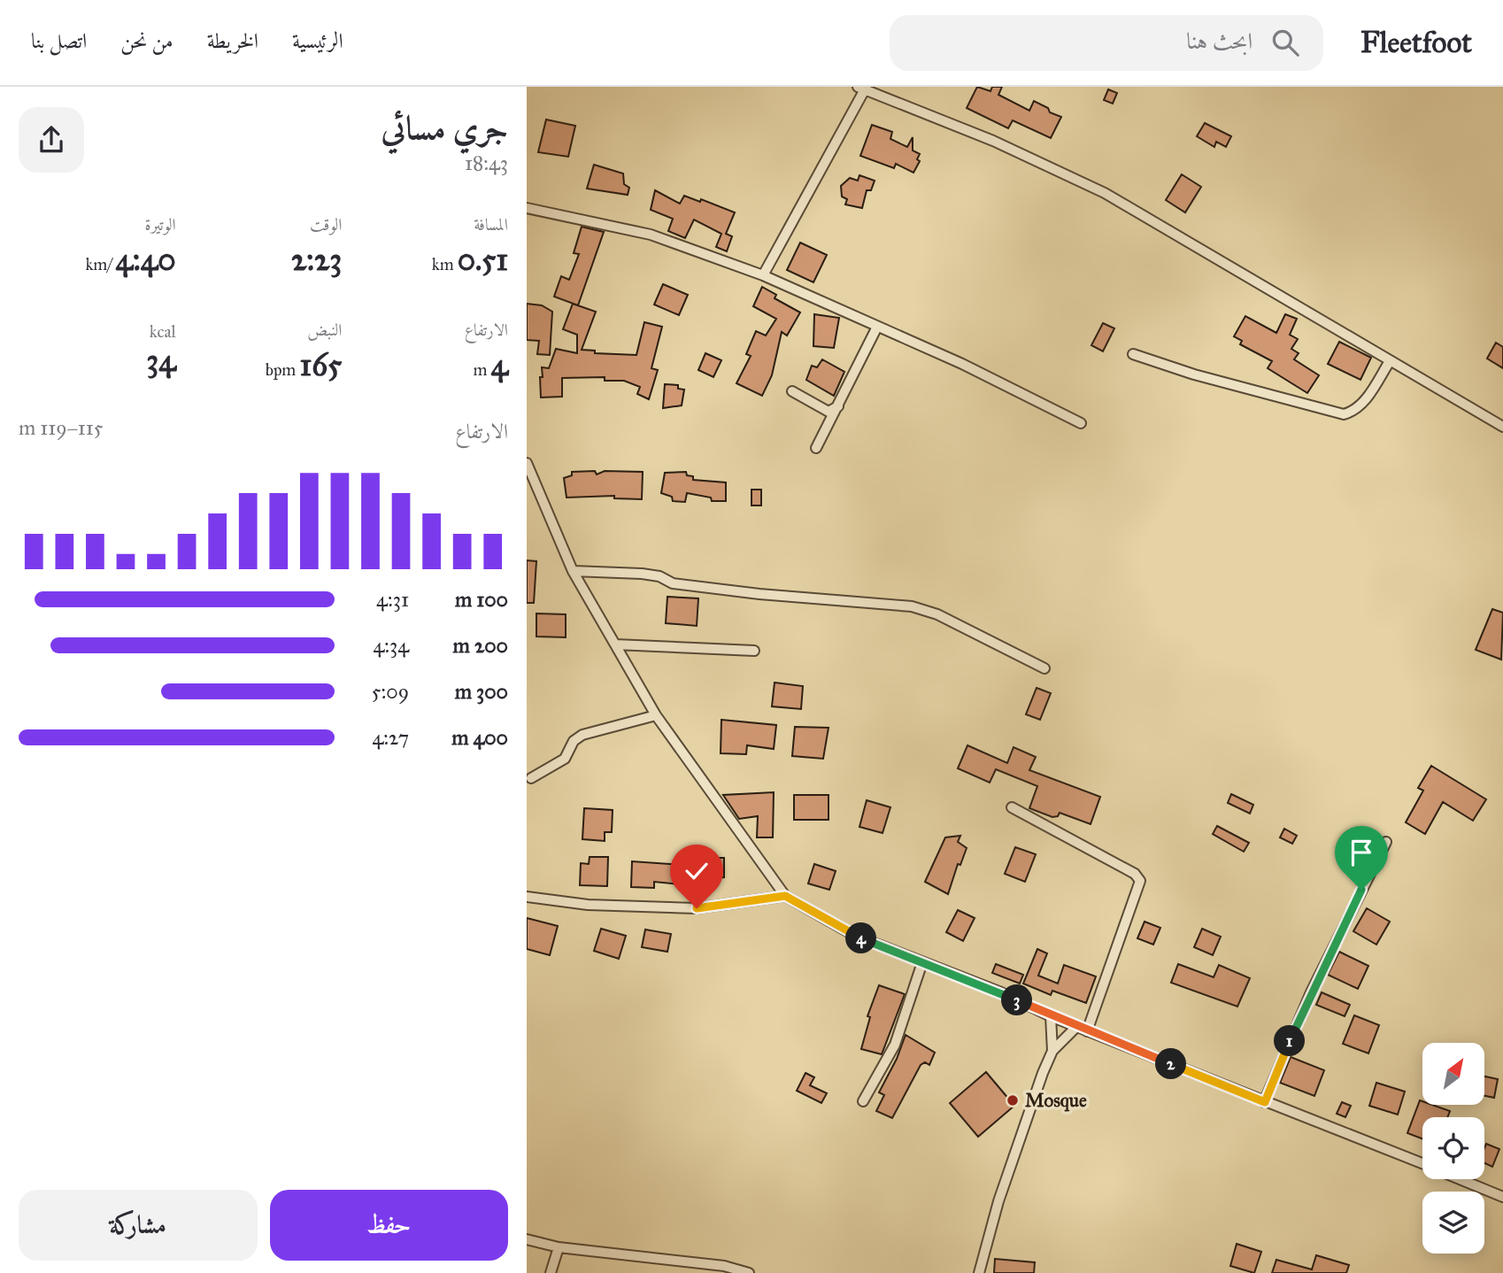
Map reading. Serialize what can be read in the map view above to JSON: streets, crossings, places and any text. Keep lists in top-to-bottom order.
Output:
{
  "places": ["Mosque"],
  "north": "top right",
  "page": {
    "header": "Fleetfoot",
    "search": "ابحث هنا",
    "nav": [
      "الرئيسية",
      "الخريطة",
      "من نحن",
      "اتصل بنا"
    ],
    "heading": ["جري مسائي", "18:43"],
    "stats": [
      ["المسافة", "0.51 km"],
      ["الوقت", "2:23"],
      ["الوتيرة", "4:40 /km"],
      ["الارتفاع", "4 m"],
      ["النبض", "165 bpm"],
      ["kcal", "34"]
    ],
    "chart": ["الارتفاع", "115–119 m"],
    "list": [
      {
        "name": "100 m",
        "note": "4:31"
      },
      {
        "name": "200 m",
        "note": "4:34"
      },
      {
        "name": "300 m",
        "note": "5:09"
      },
      {
        "name": "400 m",
        "note": "4:27"
      }
    ],
    "pins": [
      "4",
      "3",
      "1",
      "2"
    ],
    "buttons": ["حفظ", "مشاركة"]
  }
}
